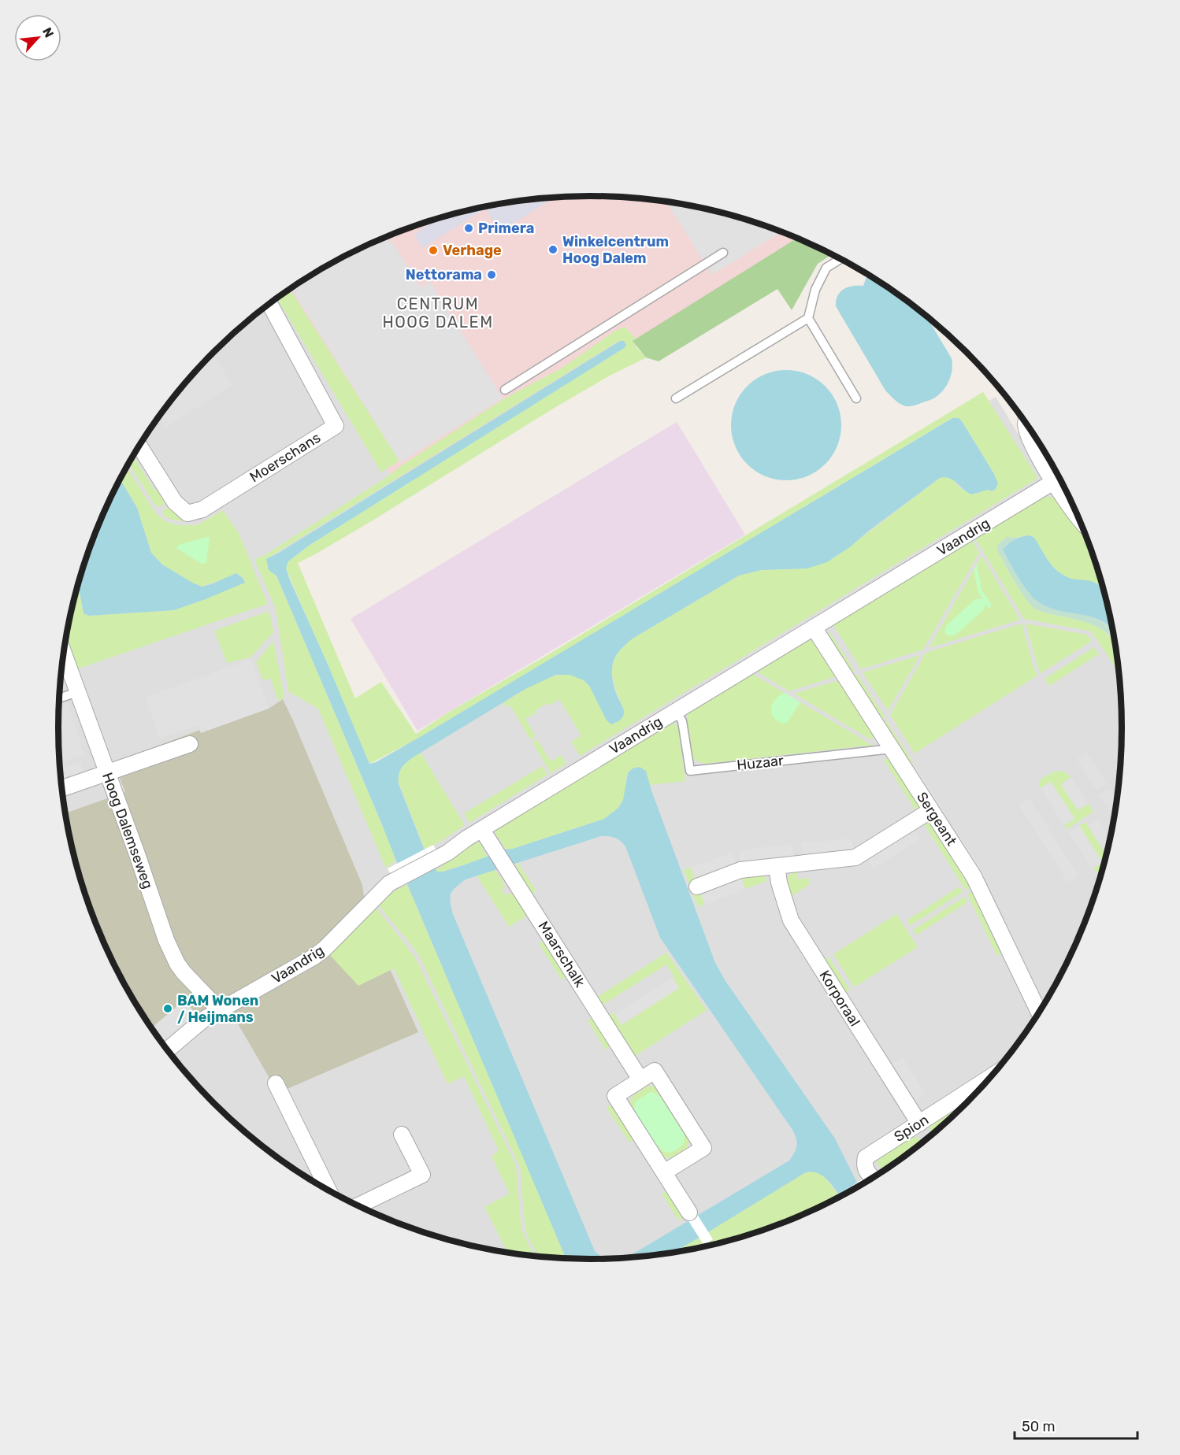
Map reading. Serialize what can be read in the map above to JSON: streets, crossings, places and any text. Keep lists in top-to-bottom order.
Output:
{
  "streets": {
    "street": [
      "Moerschans",
      "Vaandrig",
      "Sergeant",
      "Hoog Dalemseweg",
      "Maarschalk",
      "Korporaal",
      "Spion"
    ],
    "lane": ["Huzaar"]
  },
  "crossings": [
    ["Vaandrig", "Huzaar"],
    ["Vaandrig", "Sergeant"],
    ["Vaandrig", "Hoog Dalemseweg"],
    ["Vaandrig", "Maarschalk"],
    ["Huzaar", "Sergeant"],
    ["Korporaal", "Spion"]
  ],
  "districts": ["CENTRUM HOOG DALEM"],
  "places": [
    "Primera",
    "Winkelcentrum Hoog Dalem",
    "Verhage",
    "Nettorama",
    "BAM Wonen / Heijmans"
  ],
  "scale_bar": "50 m",
  "north": "top right"
}
